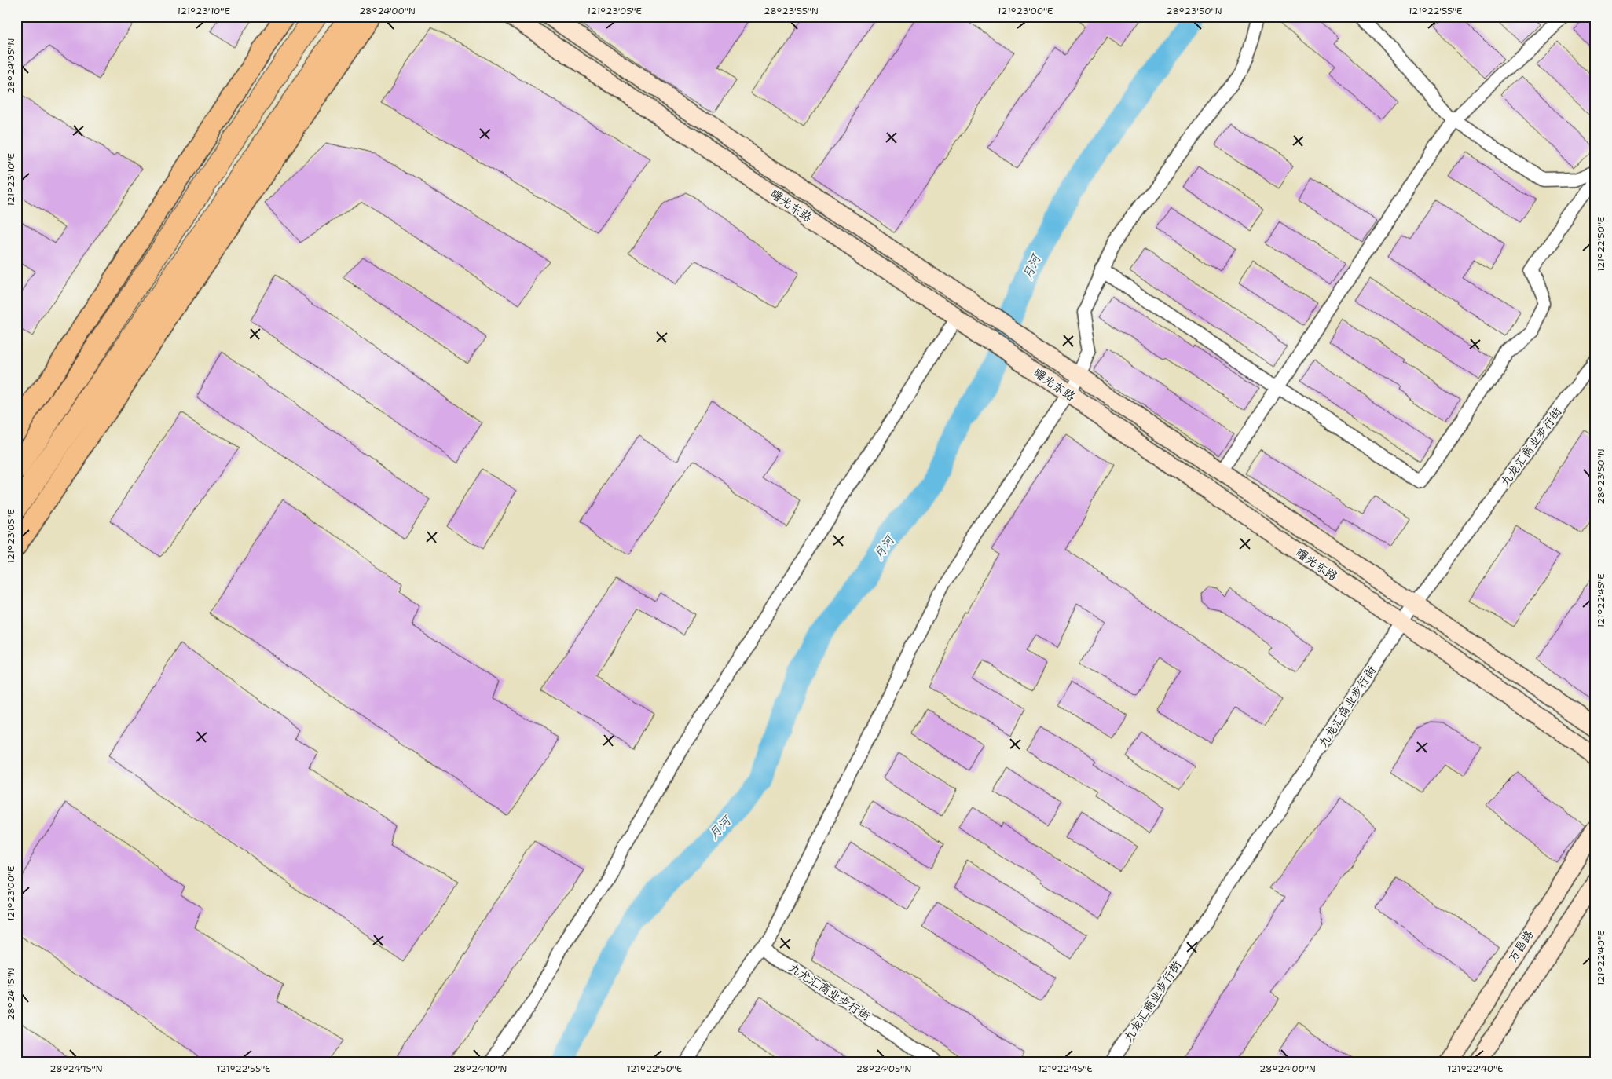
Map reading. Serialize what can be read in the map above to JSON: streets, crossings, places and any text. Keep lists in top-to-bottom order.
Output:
{
  "streets": {
    "main road": ["曙光东路", "万昌路"],
    "street": ["九龙汇商业步行街"]
  },
  "crossings": [
    ["曙光东路", "九龙汇商业步行街"]
  ],
  "water": ["月河"],
  "coordinates": [
    "121°23'10\"E",
    "28°24'00\"N",
    "121°23'05\"E",
    "28°23'55\"N",
    "121°23'00\"E",
    "28°23'50\"N",
    "121°22'55\"E",
    "28°24'05\"N",
    "121°22'50\"E",
    "121°22'45\"E",
    "121°22'40\"E",
    "28°24'15\"N",
    "28°24'10\"N"
  ]
}
